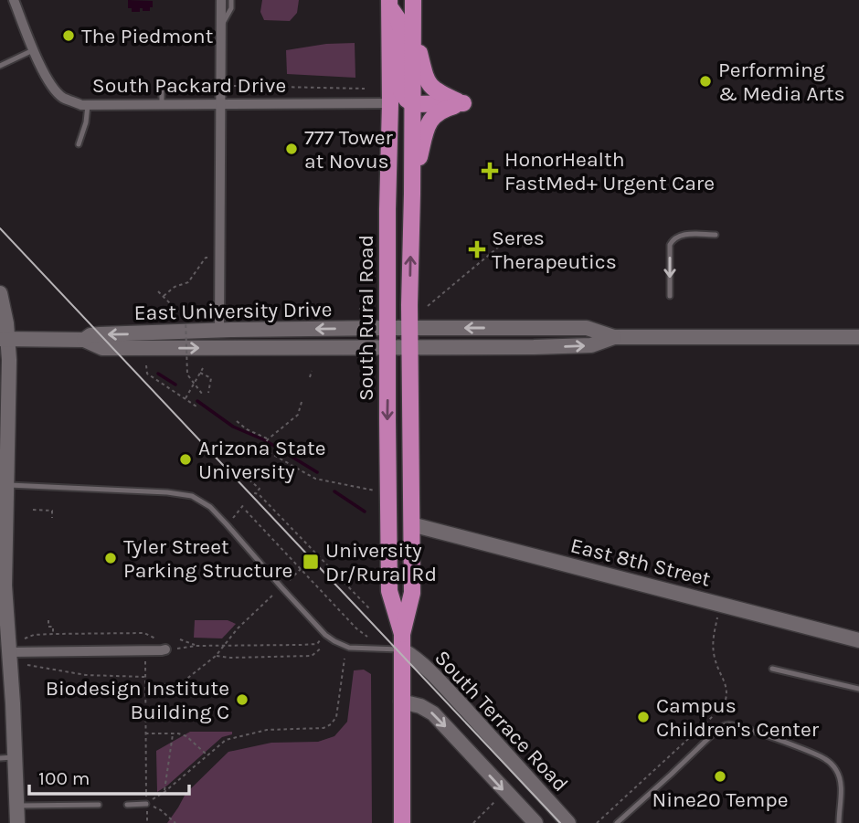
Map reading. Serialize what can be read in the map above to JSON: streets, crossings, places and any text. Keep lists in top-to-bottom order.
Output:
{
  "streets": {
    "main road": ["South Rural Road"],
    "street": [
      "South Packard Drive",
      "East University Drive",
      "East 8th Street",
      "South Terrace Road"
    ]
  },
  "crossings": [
    ["South Packard Drive", "South Rural Road"],
    ["East University Drive", "South Rural Road"],
    ["South Rural Road", "East 8th Street"],
    ["South Rural Road", "South Terrace Road"]
  ],
  "places": {
    "other": [
      "The Piedmont",
      "Performing & Media Arts",
      "777 Tower at Novus",
      "Arizona State University",
      "Tyler Street Parking Structure",
      "Biodesign Institute Building C",
      "Campus Children's Center",
      "Nine20 Tempe"
    ],
    "health": ["HonorHealth FastMed+ Urgent Care", "Seres Therapeutics"],
    "transit": ["University Dr/Rural Rd"]
  },
  "scale_bar": "100 m"
}
